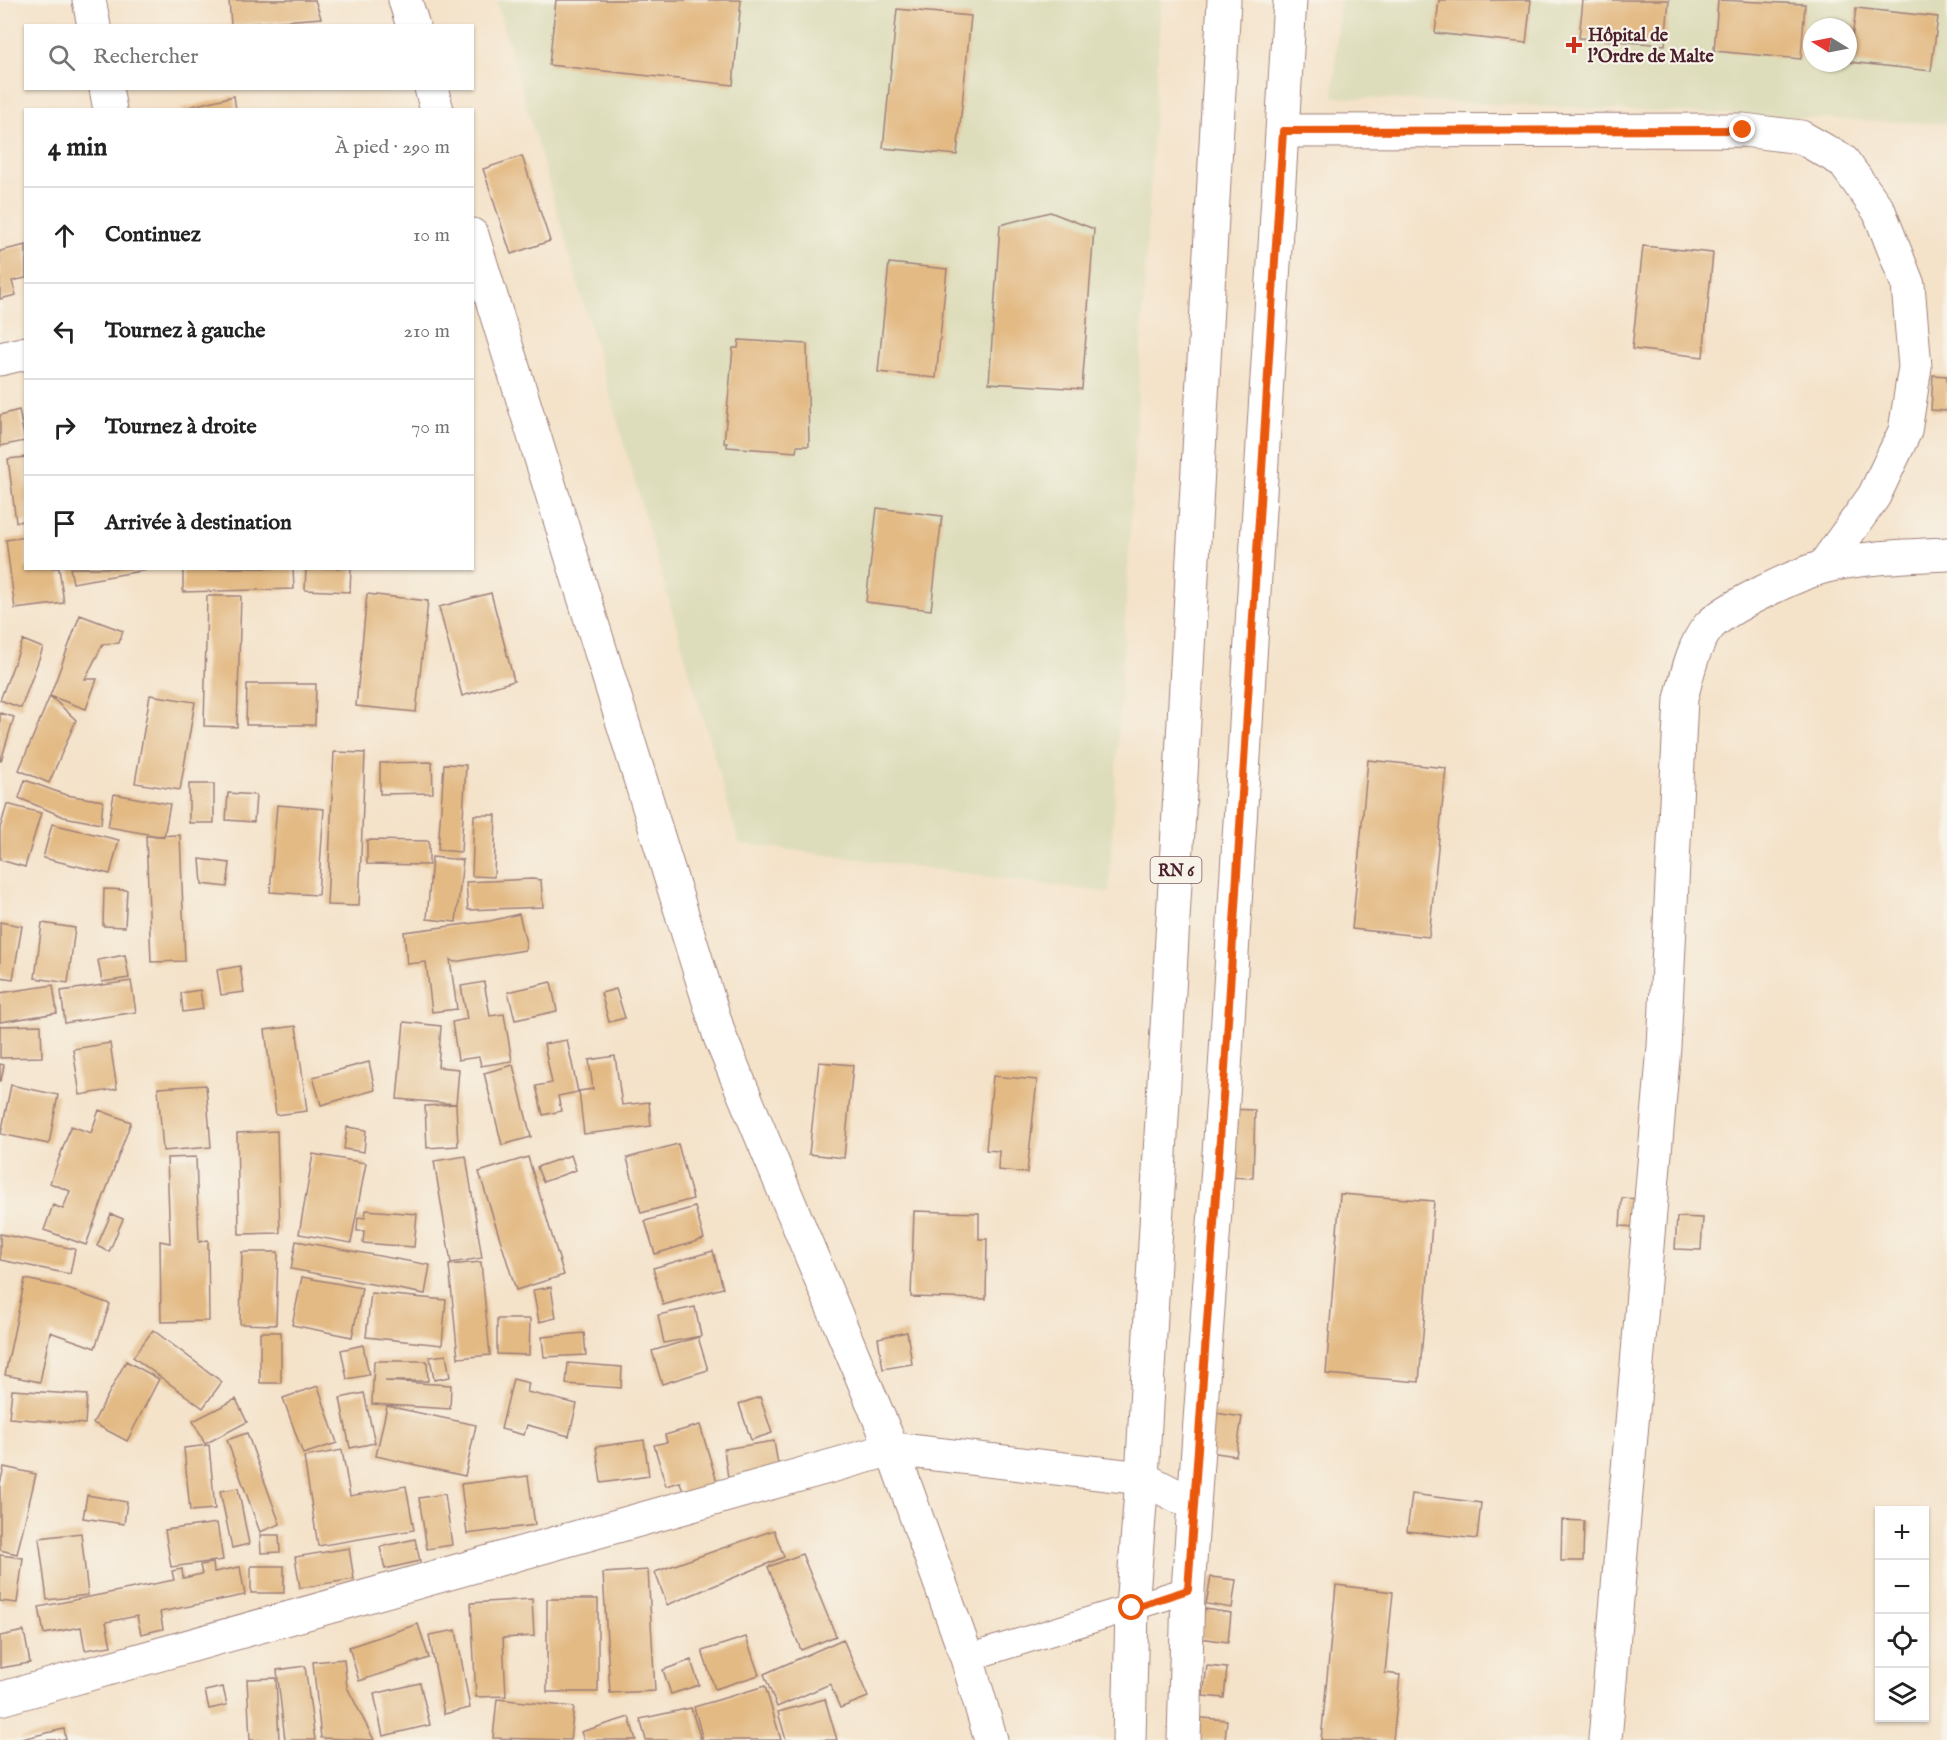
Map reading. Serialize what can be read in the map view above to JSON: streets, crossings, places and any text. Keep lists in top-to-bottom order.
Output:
{
  "streets": {
    "street": ["RN 6"]
  },
  "places": {
    "health": ["Hôpital de l'Ordre de Malte"]
  },
  "north": "left",
  "page": {
    "search": "Rechercher",
    "heading": ["4 min", "À pied · 290 m"],
    "list": [
      ["Continuez", "10 m"],
      ["Tournez à gauche", "210 m"],
      ["Tournez à droite", "70 m"],
      "Arrivée à destination"
    ],
    "map_buttons": ["+", "−"]
  }
}
